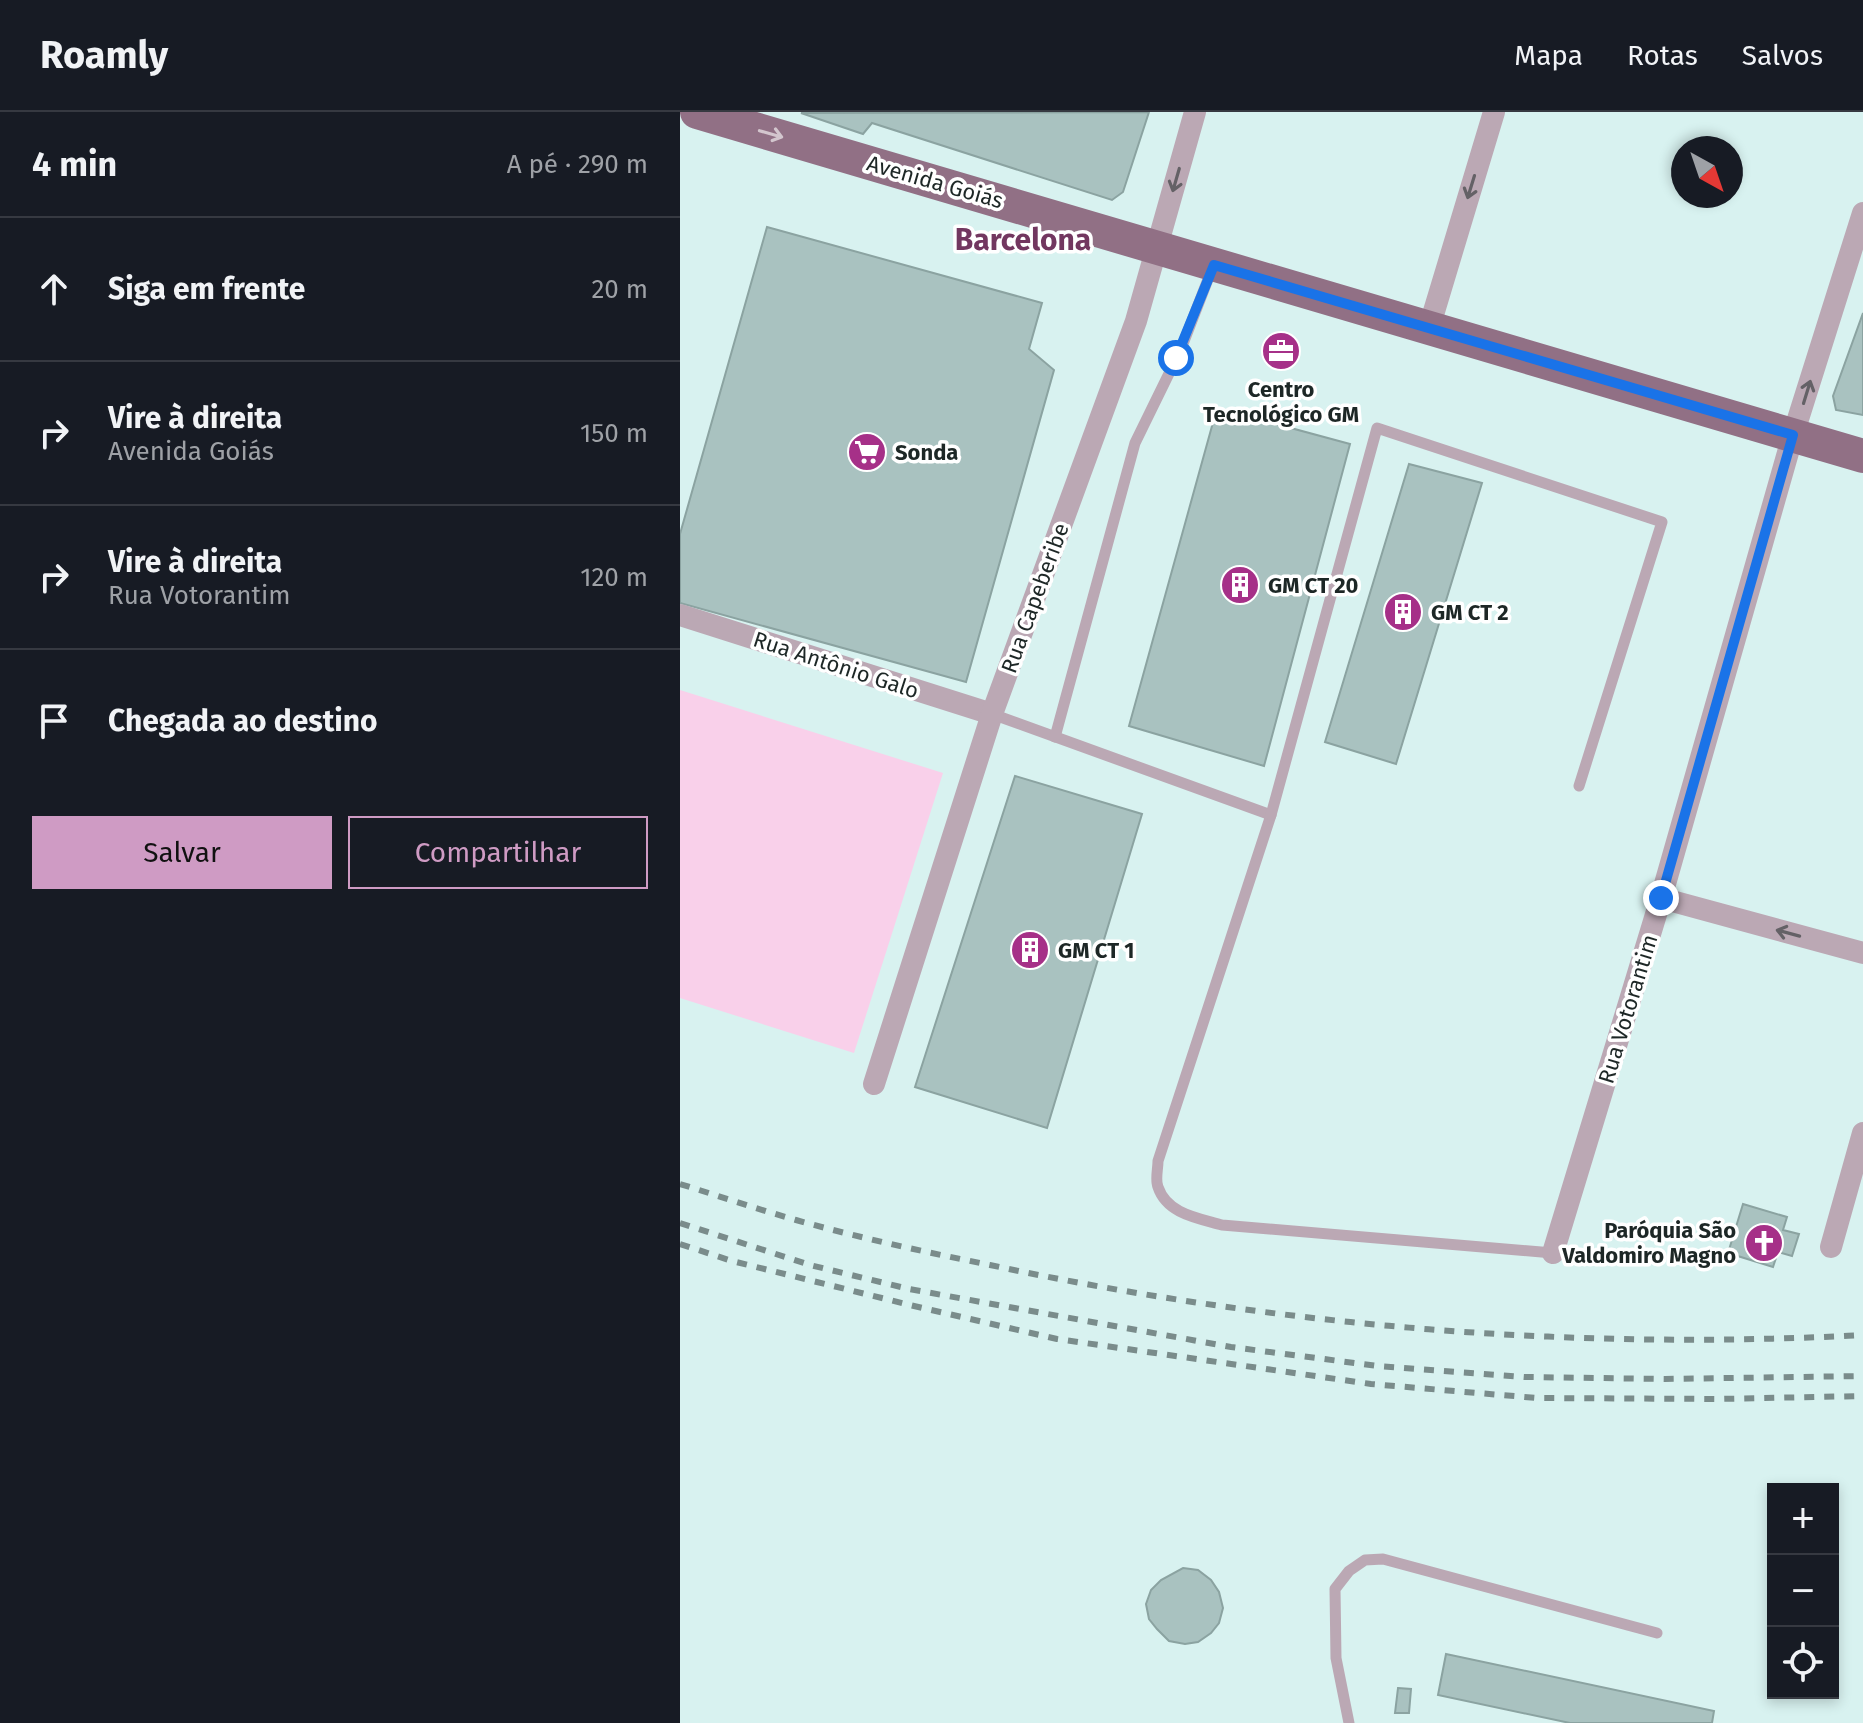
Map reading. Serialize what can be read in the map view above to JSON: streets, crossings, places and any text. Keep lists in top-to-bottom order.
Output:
{
  "streets": {
    "main road": ["Avenida Goiás"],
    "street": ["Rua Capeberibe", "Rua Antônio Galo", "Rua Votorantim"]
  },
  "crossings": [
    ["Avenida Goiás", "Rua Capeberibe"],
    ["Avenida Goiás", "Rua Votorantim"],
    ["Rua Capeberibe", "Rua Antônio Galo"]
  ],
  "one_way": ["Avenida Goiás"],
  "districts": ["Barcelona"],
  "places": {
    "office": ["Centro Tecnológico GM"],
    "supermarket": ["Sonda"],
    "building": ["GM CT 20", "GM CT 2", "GM CT 1"],
    "church": ["Paróquia São Valdomiro Magno"]
  },
  "north": "bottom right",
  "page": {
    "header": "Roamly",
    "nav": ["Mapa", "Rotas", "Salvos"],
    "heading": ["4 min", "A pé · 290 m"],
    "list": [
      ["Siga em frente", "20 m"],
      ["Vire à direita", "Avenida Goiás", "150 m"],
      ["Vire à direita", "Rua Votorantim", "120 m"],
      "Chegada ao destino"
    ],
    "buttons": ["Salvar", "Compartilhar"],
    "map_buttons": ["+", "−"]
  }
}
